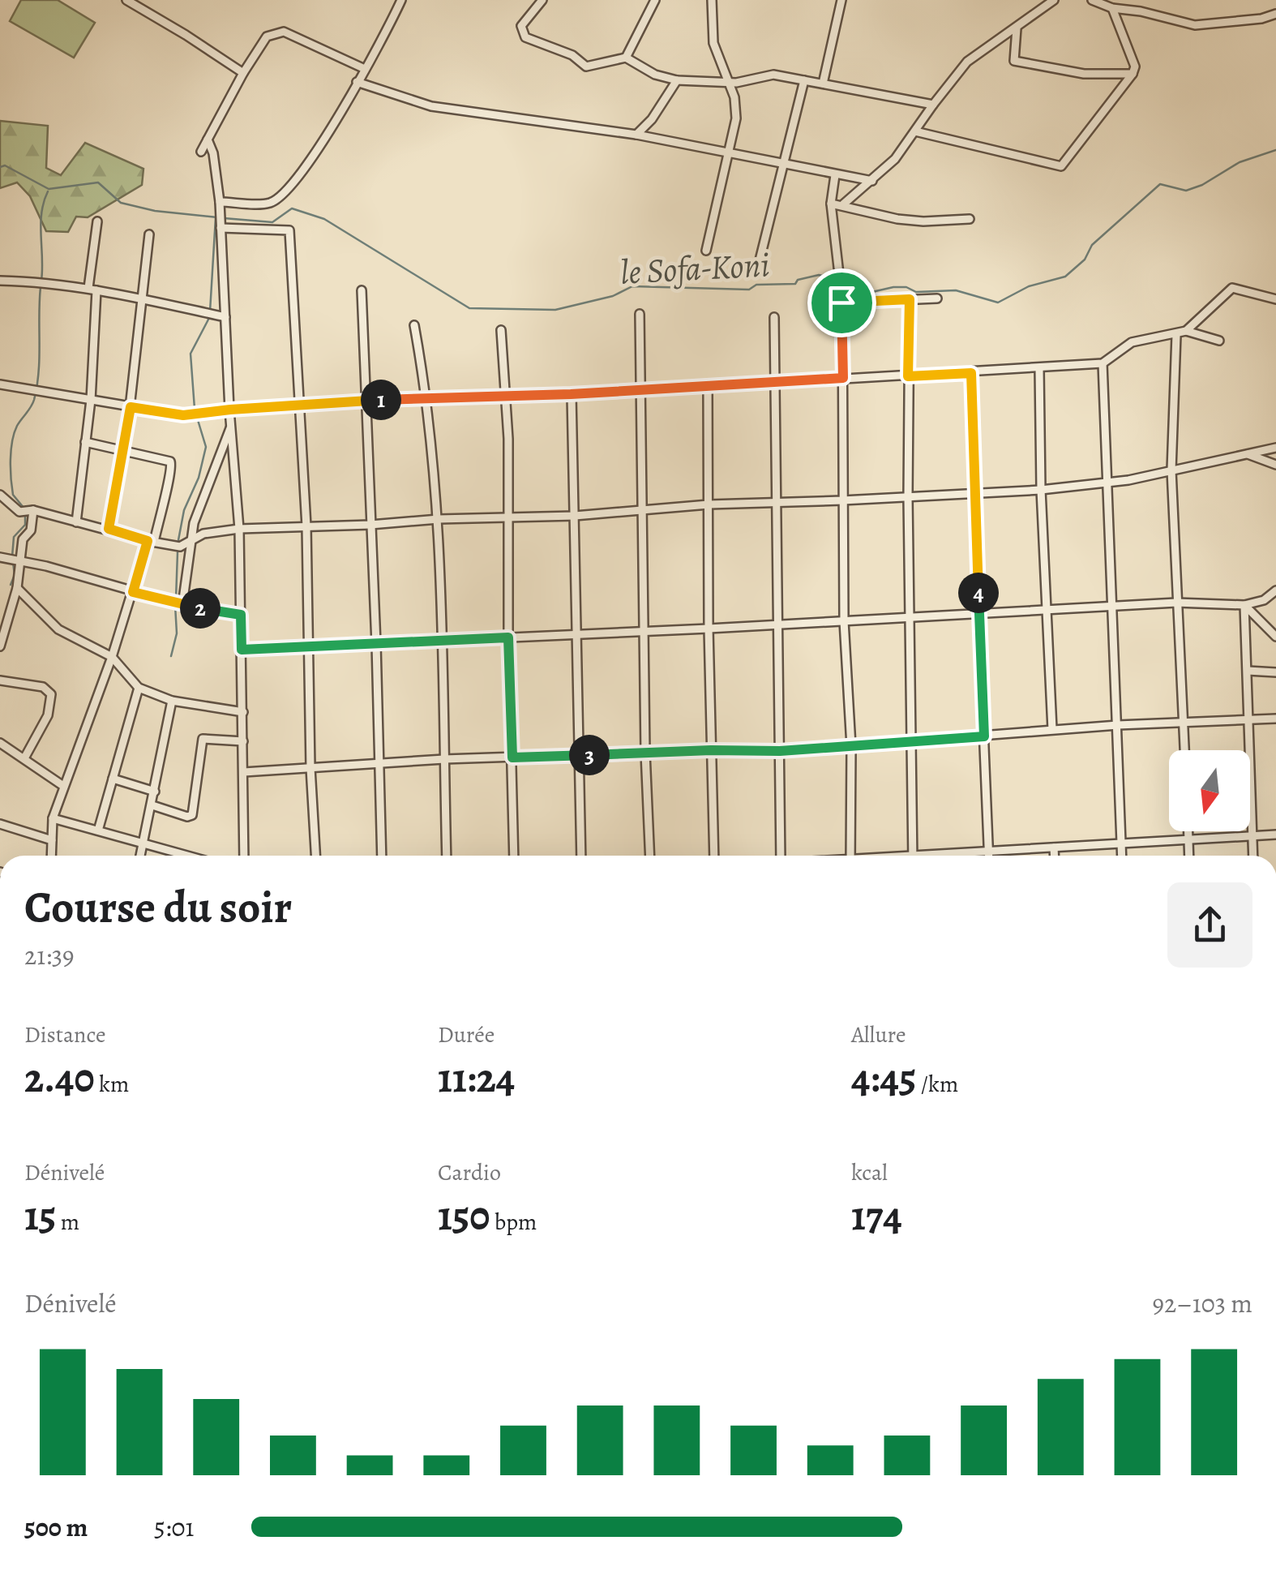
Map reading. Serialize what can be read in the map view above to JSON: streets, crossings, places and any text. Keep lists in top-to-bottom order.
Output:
{
  "water": ["le Sofa-Koni"],
  "north": "bottom",
  "page": {
    "pins": [
      "1",
      "4",
      "2",
      "3"
    ],
    "heading": ["Course du soir", "21:39"],
    "stats": [
      ["Distance", "2.40 km"],
      ["Durée", "11:24"],
      ["Allure", "4:45 /km"],
      ["Dénivelé", "15 m"],
      ["Cardio", "150 bpm"],
      ["kcal", "174"]
    ],
    "chart": ["Dénivelé", "92–103 m"],
    "list": [
      {
        "name": "500 m",
        "note": "5:01"
      }
    ]
  }
}
